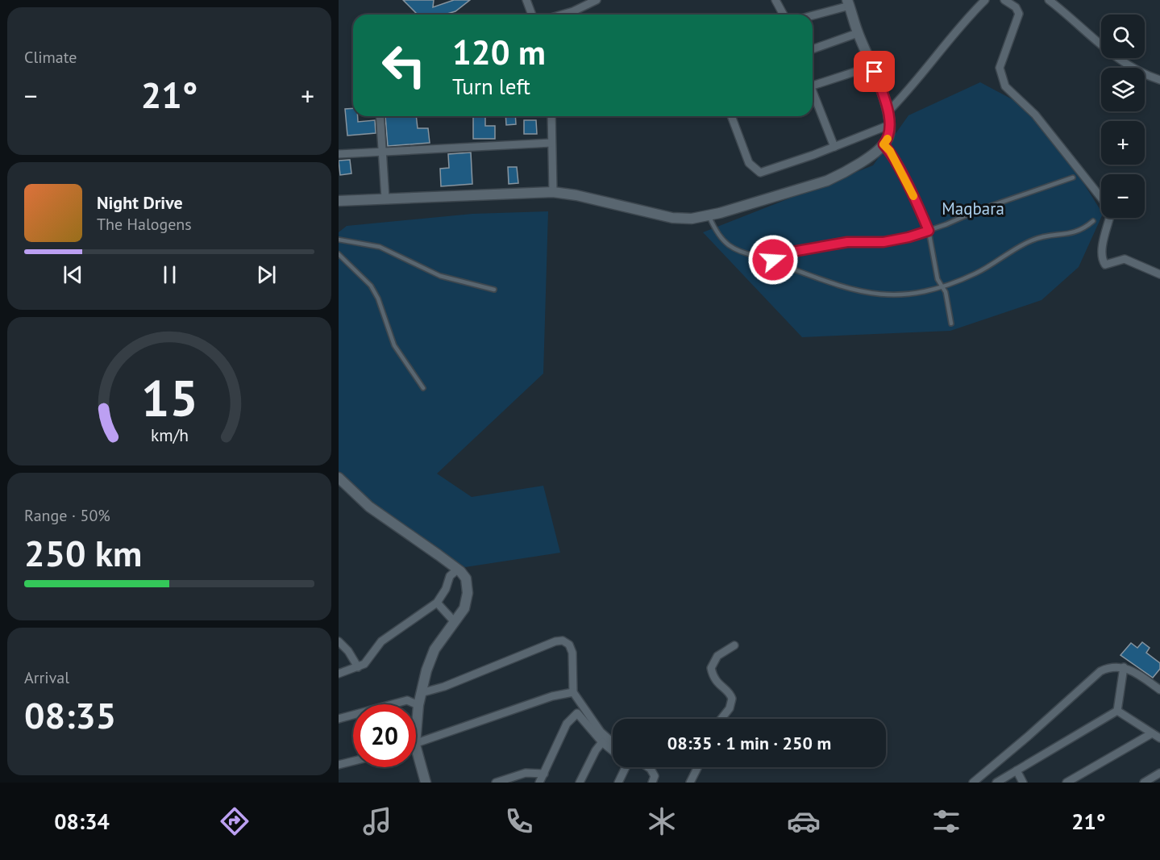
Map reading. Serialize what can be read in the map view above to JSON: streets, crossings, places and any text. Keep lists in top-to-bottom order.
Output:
{
  "parks": ["Maqbara"],
  "page": {
    "tile": [
      "Climate",
      ["Range · 50%", "250 km"],
      ["Arrival", "08:35"]
    ],
    "map_buttons": ["+", "−"],
    "turn": ["120 m", "Turn left"],
    "heat": ["−", "21°", "+"],
    "song": ["Night Drive", "The Halogens"],
    "limit": "20",
    "trip": "08:35 · 1 min · 250 m",
    "tabs": ["08:34", "21°"],
    "gauge": ["15", "km/h"]
  }
}
